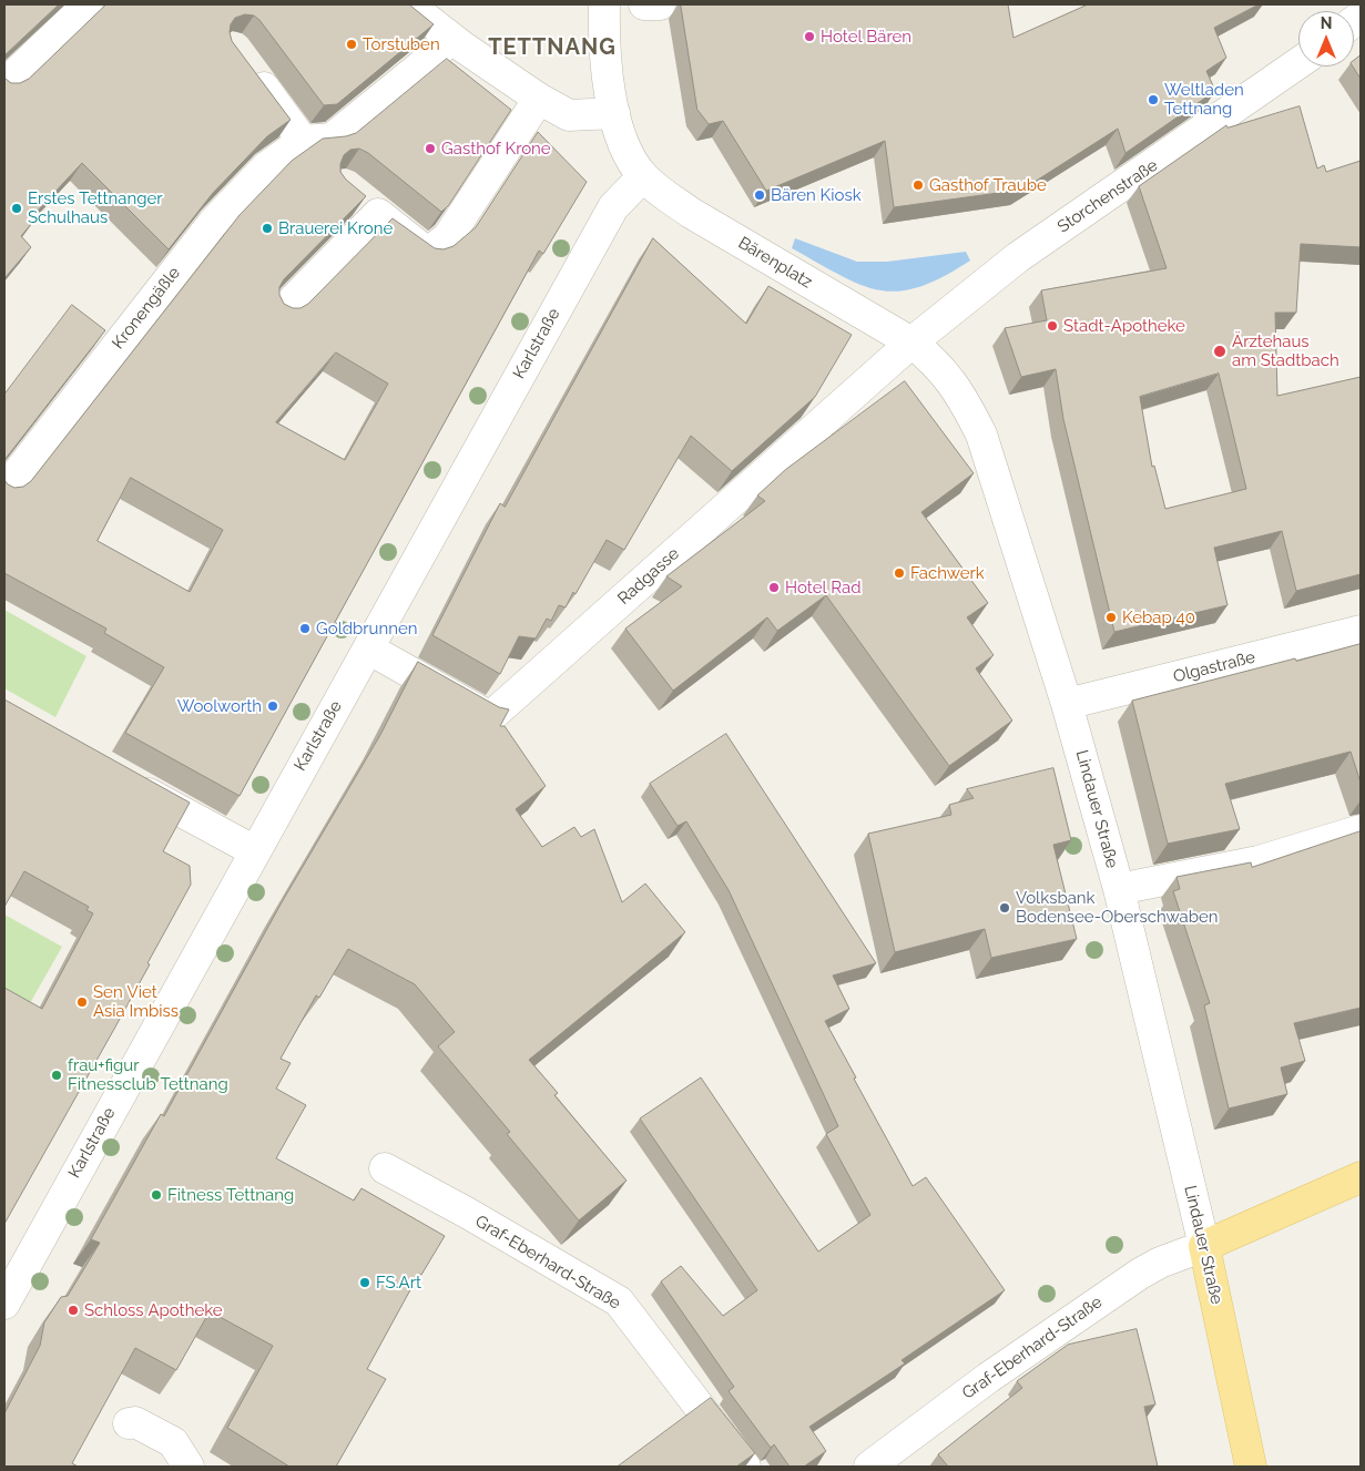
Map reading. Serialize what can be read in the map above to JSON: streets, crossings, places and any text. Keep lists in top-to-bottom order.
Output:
{
  "streets": {
    "main road": ["Lindauer Straße"],
    "street": [
      "Storchenstraße",
      "Bärenplatz",
      "Kronengäßle",
      "Karlstraße",
      "Radgasse",
      "Olgastraße",
      "Graf-Eberhard-Straße"
    ]
  },
  "crossings": [
    ["Storchenstraße", "Bärenplatz"],
    ["Storchenstraße", "Radgasse"],
    ["Storchenstraße", "Lindauer Straße"],
    ["Bärenplatz", "Karlstraße"],
    ["Bärenplatz", "Radgasse"],
    ["Bärenplatz", "Lindauer Straße"],
    ["Karlstraße", "Radgasse"],
    ["Radgasse", "Lindauer Straße"],
    ["Olgastraße", "Lindauer Straße"],
    ["Lindauer Straße", "Graf-Eberhard-Straße"]
  ],
  "districts": ["TETTNANG"],
  "places": [
    "Hotel Bären",
    "Torstuben",
    "Weltladen Tettnang",
    "Gasthof Krone",
    "Gasthof Traube",
    "Bären Kiosk",
    "Erstes Tettnanger Schulhaus",
    "Brauerei Krone",
    "Stadt-Apotheke",
    "Ärztehaus am Stadtbach",
    "Fachwerk",
    "Hotel Rad",
    "Kebap 40",
    "Goldbrunnen",
    "Woolworth",
    "Volksbank Bodensee-Oberschwaben",
    "Sen Viet Asia Imbiss",
    "frau+figur Fitnessclub Tettnang",
    "Fitness Tettnang",
    "FS.Art",
    "Schloss Apotheke"
  ],
  "north": "top"
}
